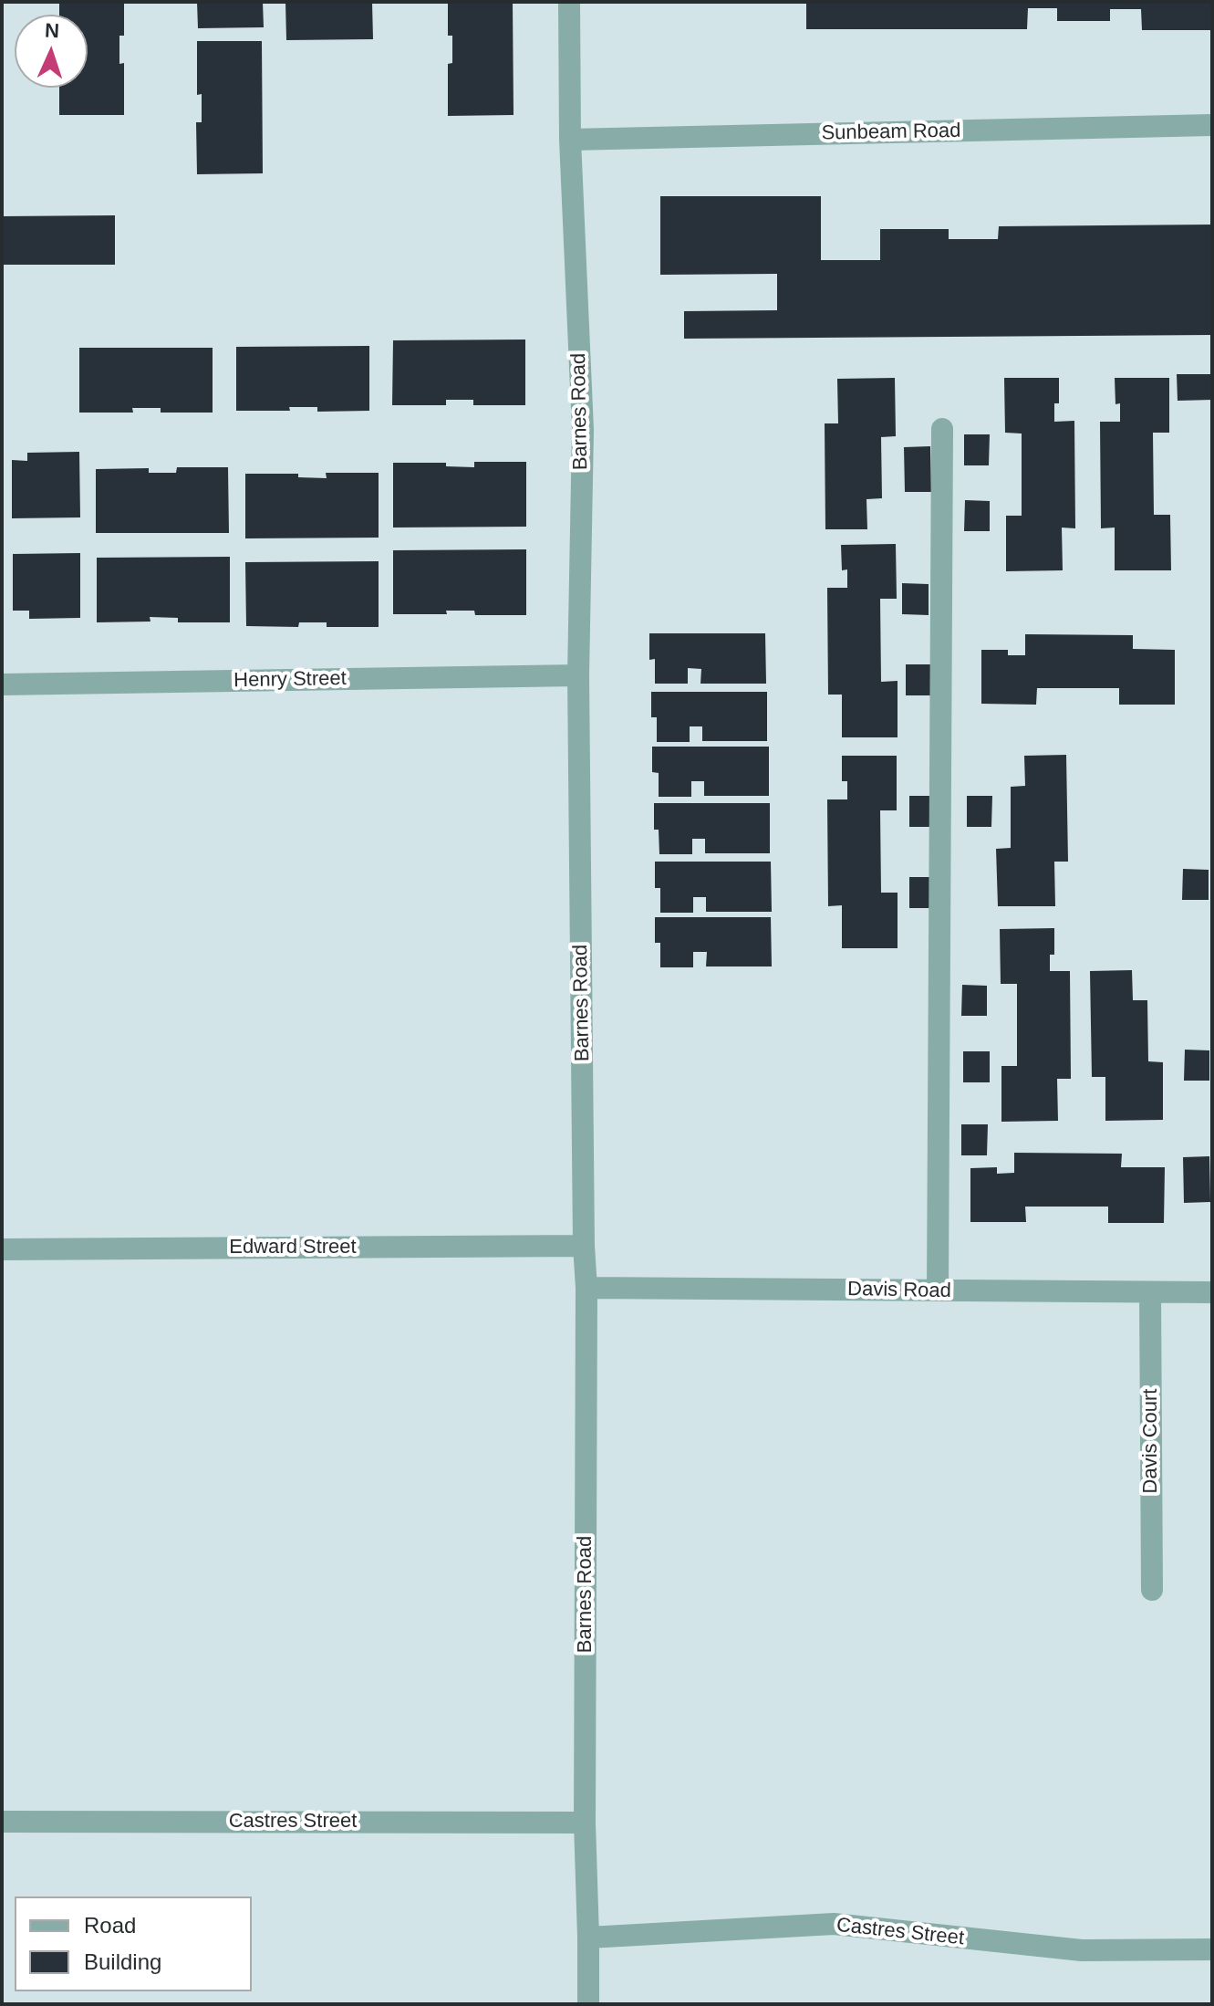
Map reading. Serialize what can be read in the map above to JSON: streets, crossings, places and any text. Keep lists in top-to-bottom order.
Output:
{
  "streets": {
    "street": [
      "Sunbeam Road",
      "Barnes Road",
      "Henry Street",
      "Edward Street",
      "Davis Road",
      "Davis Court",
      "Castres Street"
    ]
  },
  "crossings": [
    ["Sunbeam Road", "Barnes Road"],
    ["Barnes Road", "Henry Street"],
    ["Barnes Road", "Edward Street"],
    ["Barnes Road", "Davis Road"],
    ["Barnes Road", "Castres Street"],
    ["Davis Road", "Davis Court"]
  ],
  "legend": ["Road", "Building"],
  "north": "top"
}
